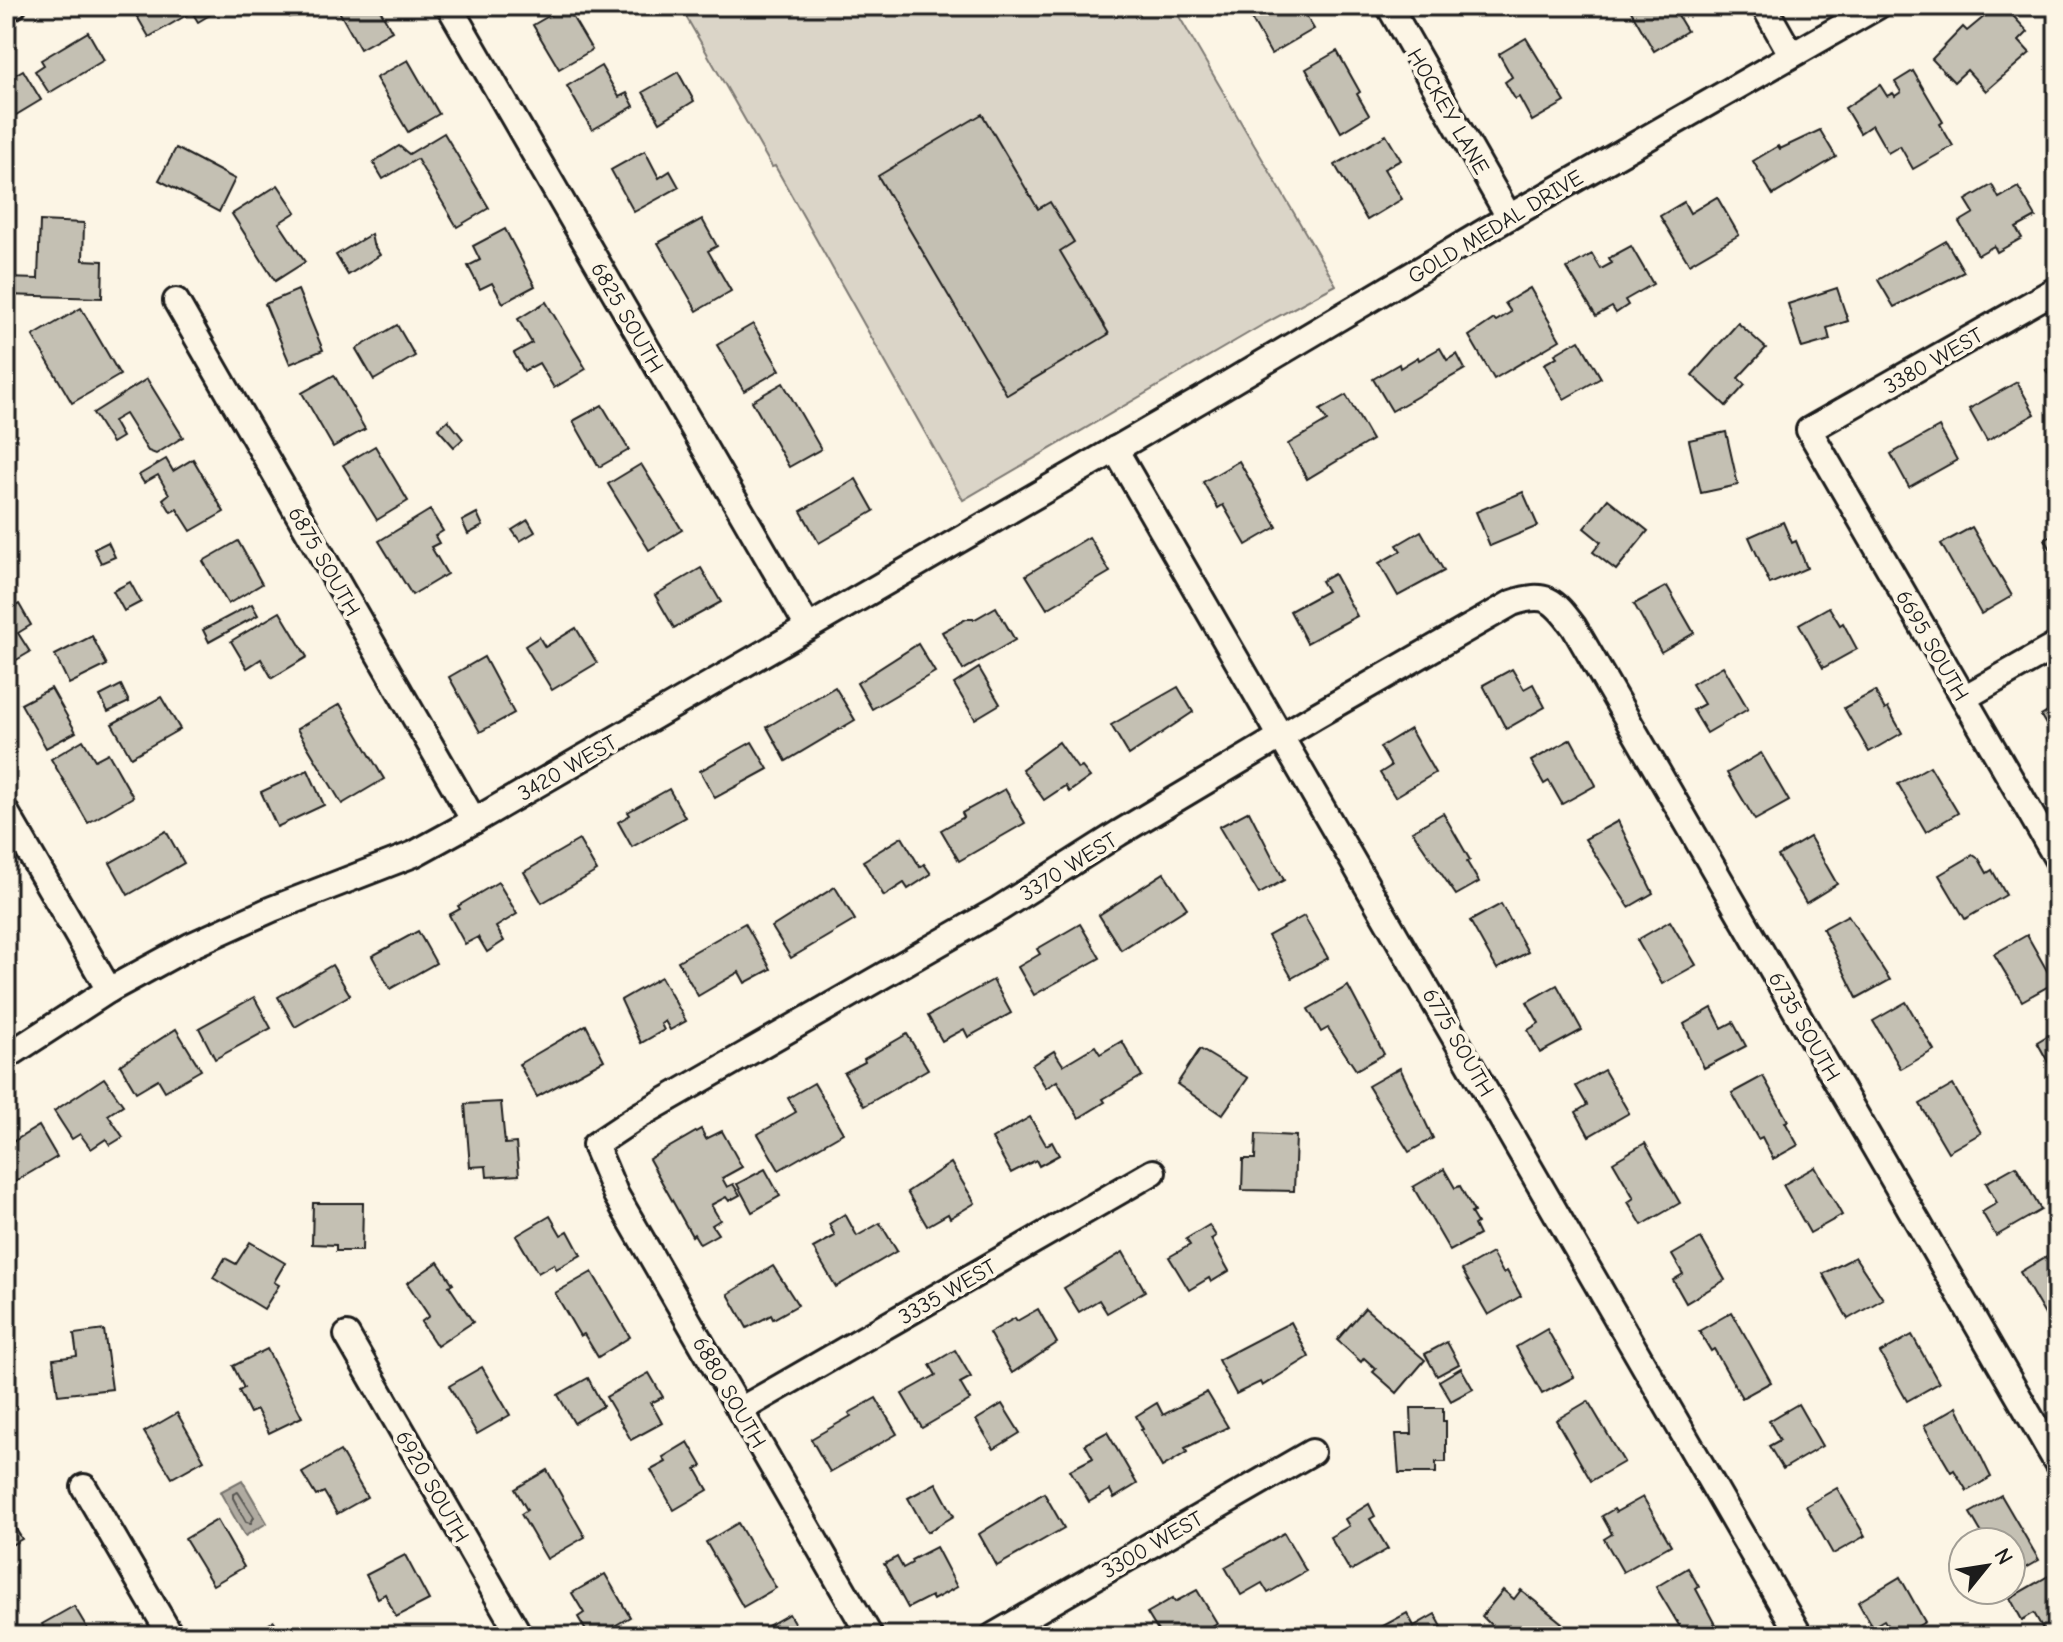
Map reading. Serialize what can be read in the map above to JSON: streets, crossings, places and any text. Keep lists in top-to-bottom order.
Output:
{
  "streets": {
    "street": [
      "HOCKEY LANE",
      "GOLD MEDAL DRIVE",
      "6825 SOUTH",
      "3380 WEST",
      "6875 SOUTH",
      "6695 SOUTH",
      "3420 WEST",
      "3370 WEST",
      "6735 SOUTH",
      "6775 SOUTH",
      "3335 WEST",
      "6880 SOUTH",
      "6920 SOUTH",
      "3300 WEST"
    ]
  },
  "crossings": [
    ["HOCKEY LANE", "GOLD MEDAL DRIVE"],
    ["GOLD MEDAL DRIVE", "3420 WEST"],
    ["GOLD MEDAL DRIVE", "6775 SOUTH"],
    ["6825 SOUTH", "3420 WEST"],
    ["3380 WEST", "6695 SOUTH"],
    ["6875 SOUTH", "3420 WEST"],
    ["3420 WEST", "6775 SOUTH"],
    ["3370 WEST", "6735 SOUTH"],
    ["3370 WEST", "6775 SOUTH"],
    ["3370 WEST", "6880 SOUTH"],
    ["3335 WEST", "6880 SOUTH"]
  ],
  "north": "top right"
}
